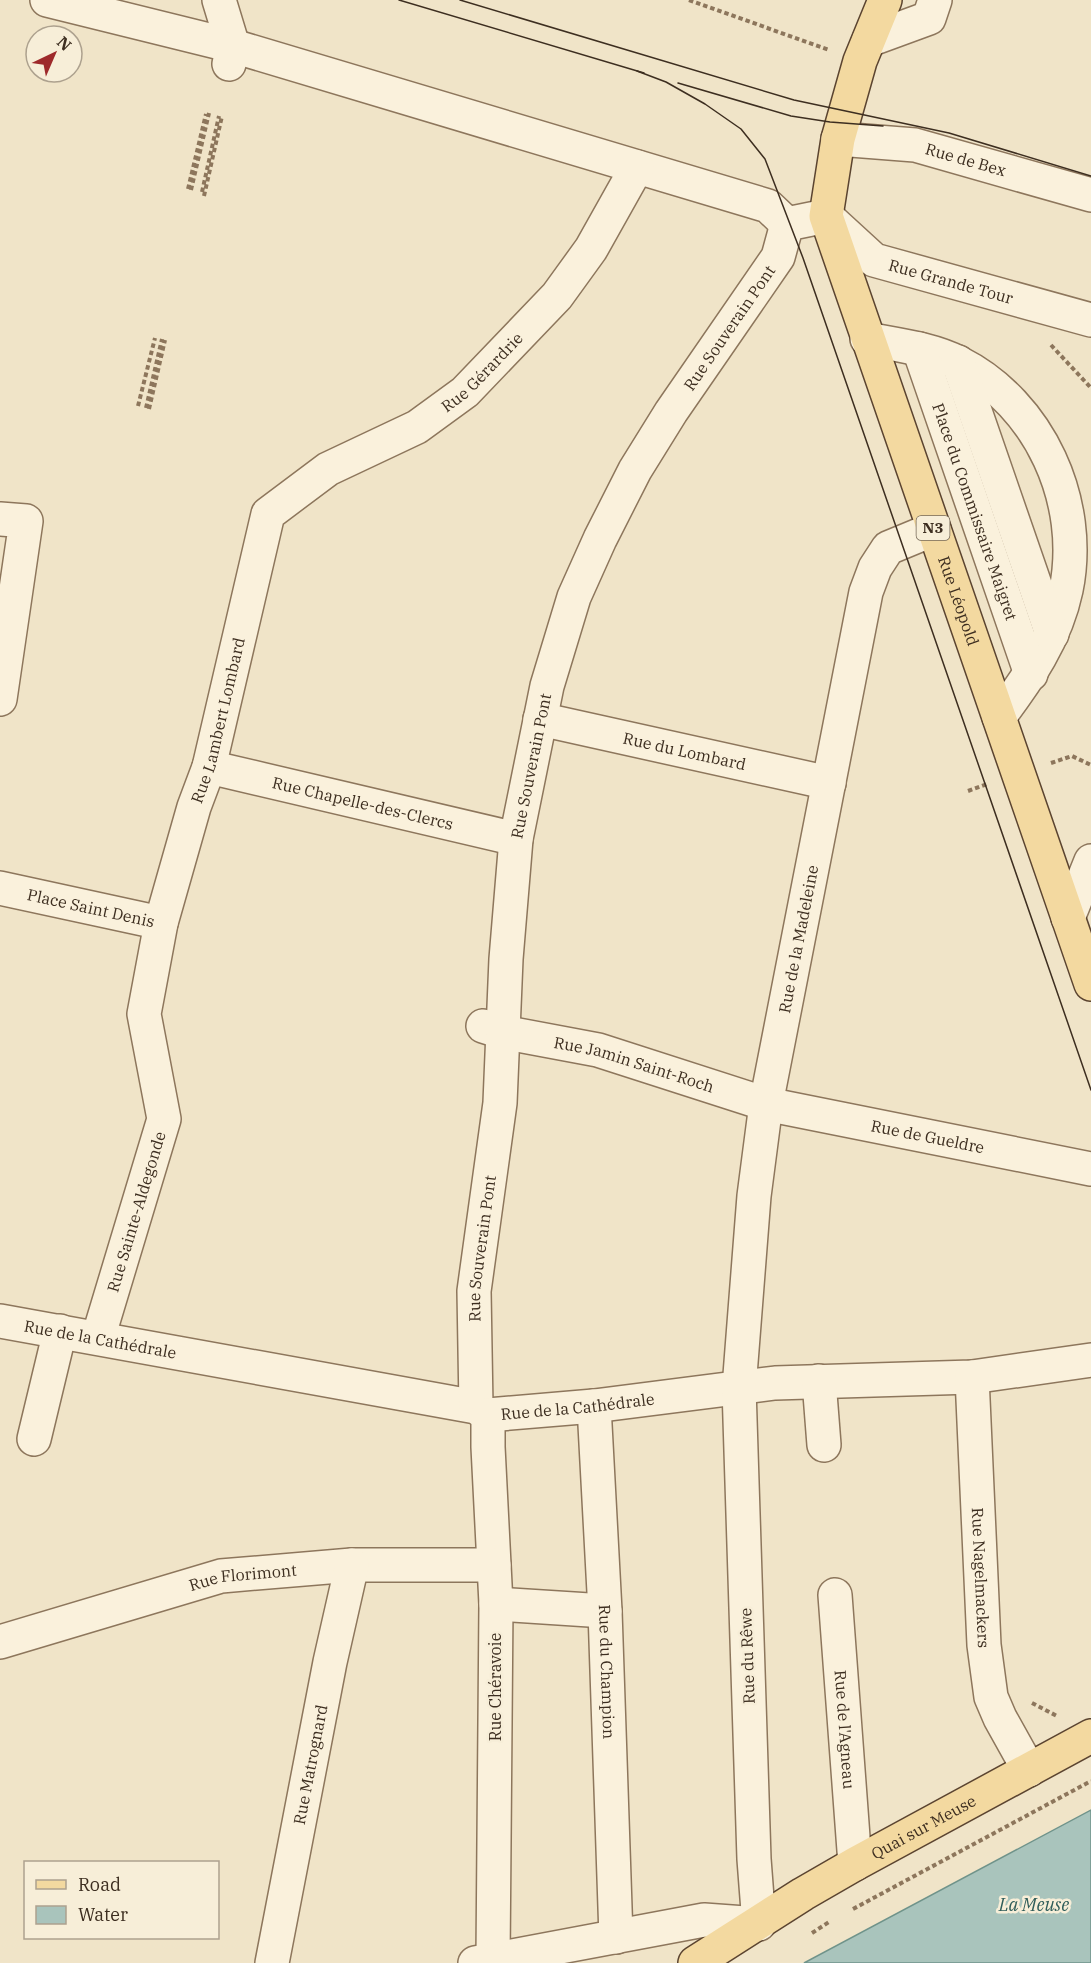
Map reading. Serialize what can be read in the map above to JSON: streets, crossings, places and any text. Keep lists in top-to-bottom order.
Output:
{
  "streets": {
    "main road": ["N3", "Rue Léopold", "Quai sur Meuse"],
    "street": [
      "Rue de Bex",
      "Rue Grande Tour",
      "Rue Souverain Pont",
      "Rue Gérardrie",
      "Place du Commissaire Maigret",
      "Rue Lambert Lombard",
      "Rue du Lombard",
      "Rue Chapelle-des-Clercs",
      "Place Saint Denis",
      "Rue de la Madeleine",
      "Rue Jamin Saint-Roch",
      "Rue de Gueldre",
      "Rue Sainte-Aldegonde",
      "Rue de la Cathédrale",
      "Rue Florimont",
      "Rue Nagelmackers",
      "Rue du Rêwe",
      "Rue du Champion",
      "Rue Chéravoie",
      "Rue de l'Agneau",
      "Rue Matrognard"
    ]
  },
  "crossings": [
    ["Rue de Bex", "N3"],
    ["Rue Grande Tour", "N3"],
    ["Rue Grande Tour", "Rue Léopold"],
    ["Rue Souverain Pont", "Rue du Lombard"],
    ["Rue Souverain Pont", "Rue Chapelle-des-Clercs"],
    ["Rue Souverain Pont", "Rue Jamin Saint-Roch"],
    ["Rue Souverain Pont", "Rue de la Cathédrale"],
    ["Rue Souverain Pont", "Rue Chéravoie"],
    ["Rue Gérardrie", "Rue Lambert Lombard"],
    ["N3", "Rue Léopold"],
    ["Rue Léopold", "Rue de la Madeleine"],
    ["Rue Lambert Lombard", "Rue Chapelle-des-Clercs"],
    ["Rue Lambert Lombard", "Place Saint Denis"],
    ["Rue du Lombard", "Rue de la Madeleine"],
    ["Place Saint Denis", "Rue Sainte-Aldegonde"],
    ["Rue de la Madeleine", "Rue Jamin Saint-Roch"],
    ["Rue de la Madeleine", "Rue de Gueldre"],
    ["Rue de la Madeleine", "Rue de la Cathédrale"],
    ["Rue de la Madeleine", "Rue du Rêwe"],
    ["Rue Jamin Saint-Roch", "Rue de Gueldre"],
    ["Rue Sainte-Aldegonde", "Rue de la Cathédrale"],
    ["Rue de la Cathédrale", "Rue Nagelmackers"],
    ["Rue de la Cathédrale", "Rue du Rêwe"],
    ["Rue de la Cathédrale", "Rue du Champion"],
    ["Rue de la Cathédrale", "Rue Chéravoie"],
    ["Rue Florimont", "Rue Chéravoie"],
    ["Rue Florimont", "Rue Matrognard"],
    ["Rue Nagelmackers", "Quai sur Meuse"],
    ["Rue du Rêwe", "Quai sur Meuse"],
    ["Rue de l'Agneau", "Quai sur Meuse"]
  ],
  "water": ["La Meuse"],
  "legend": ["Road", "Water"],
  "north": "top right"
}
